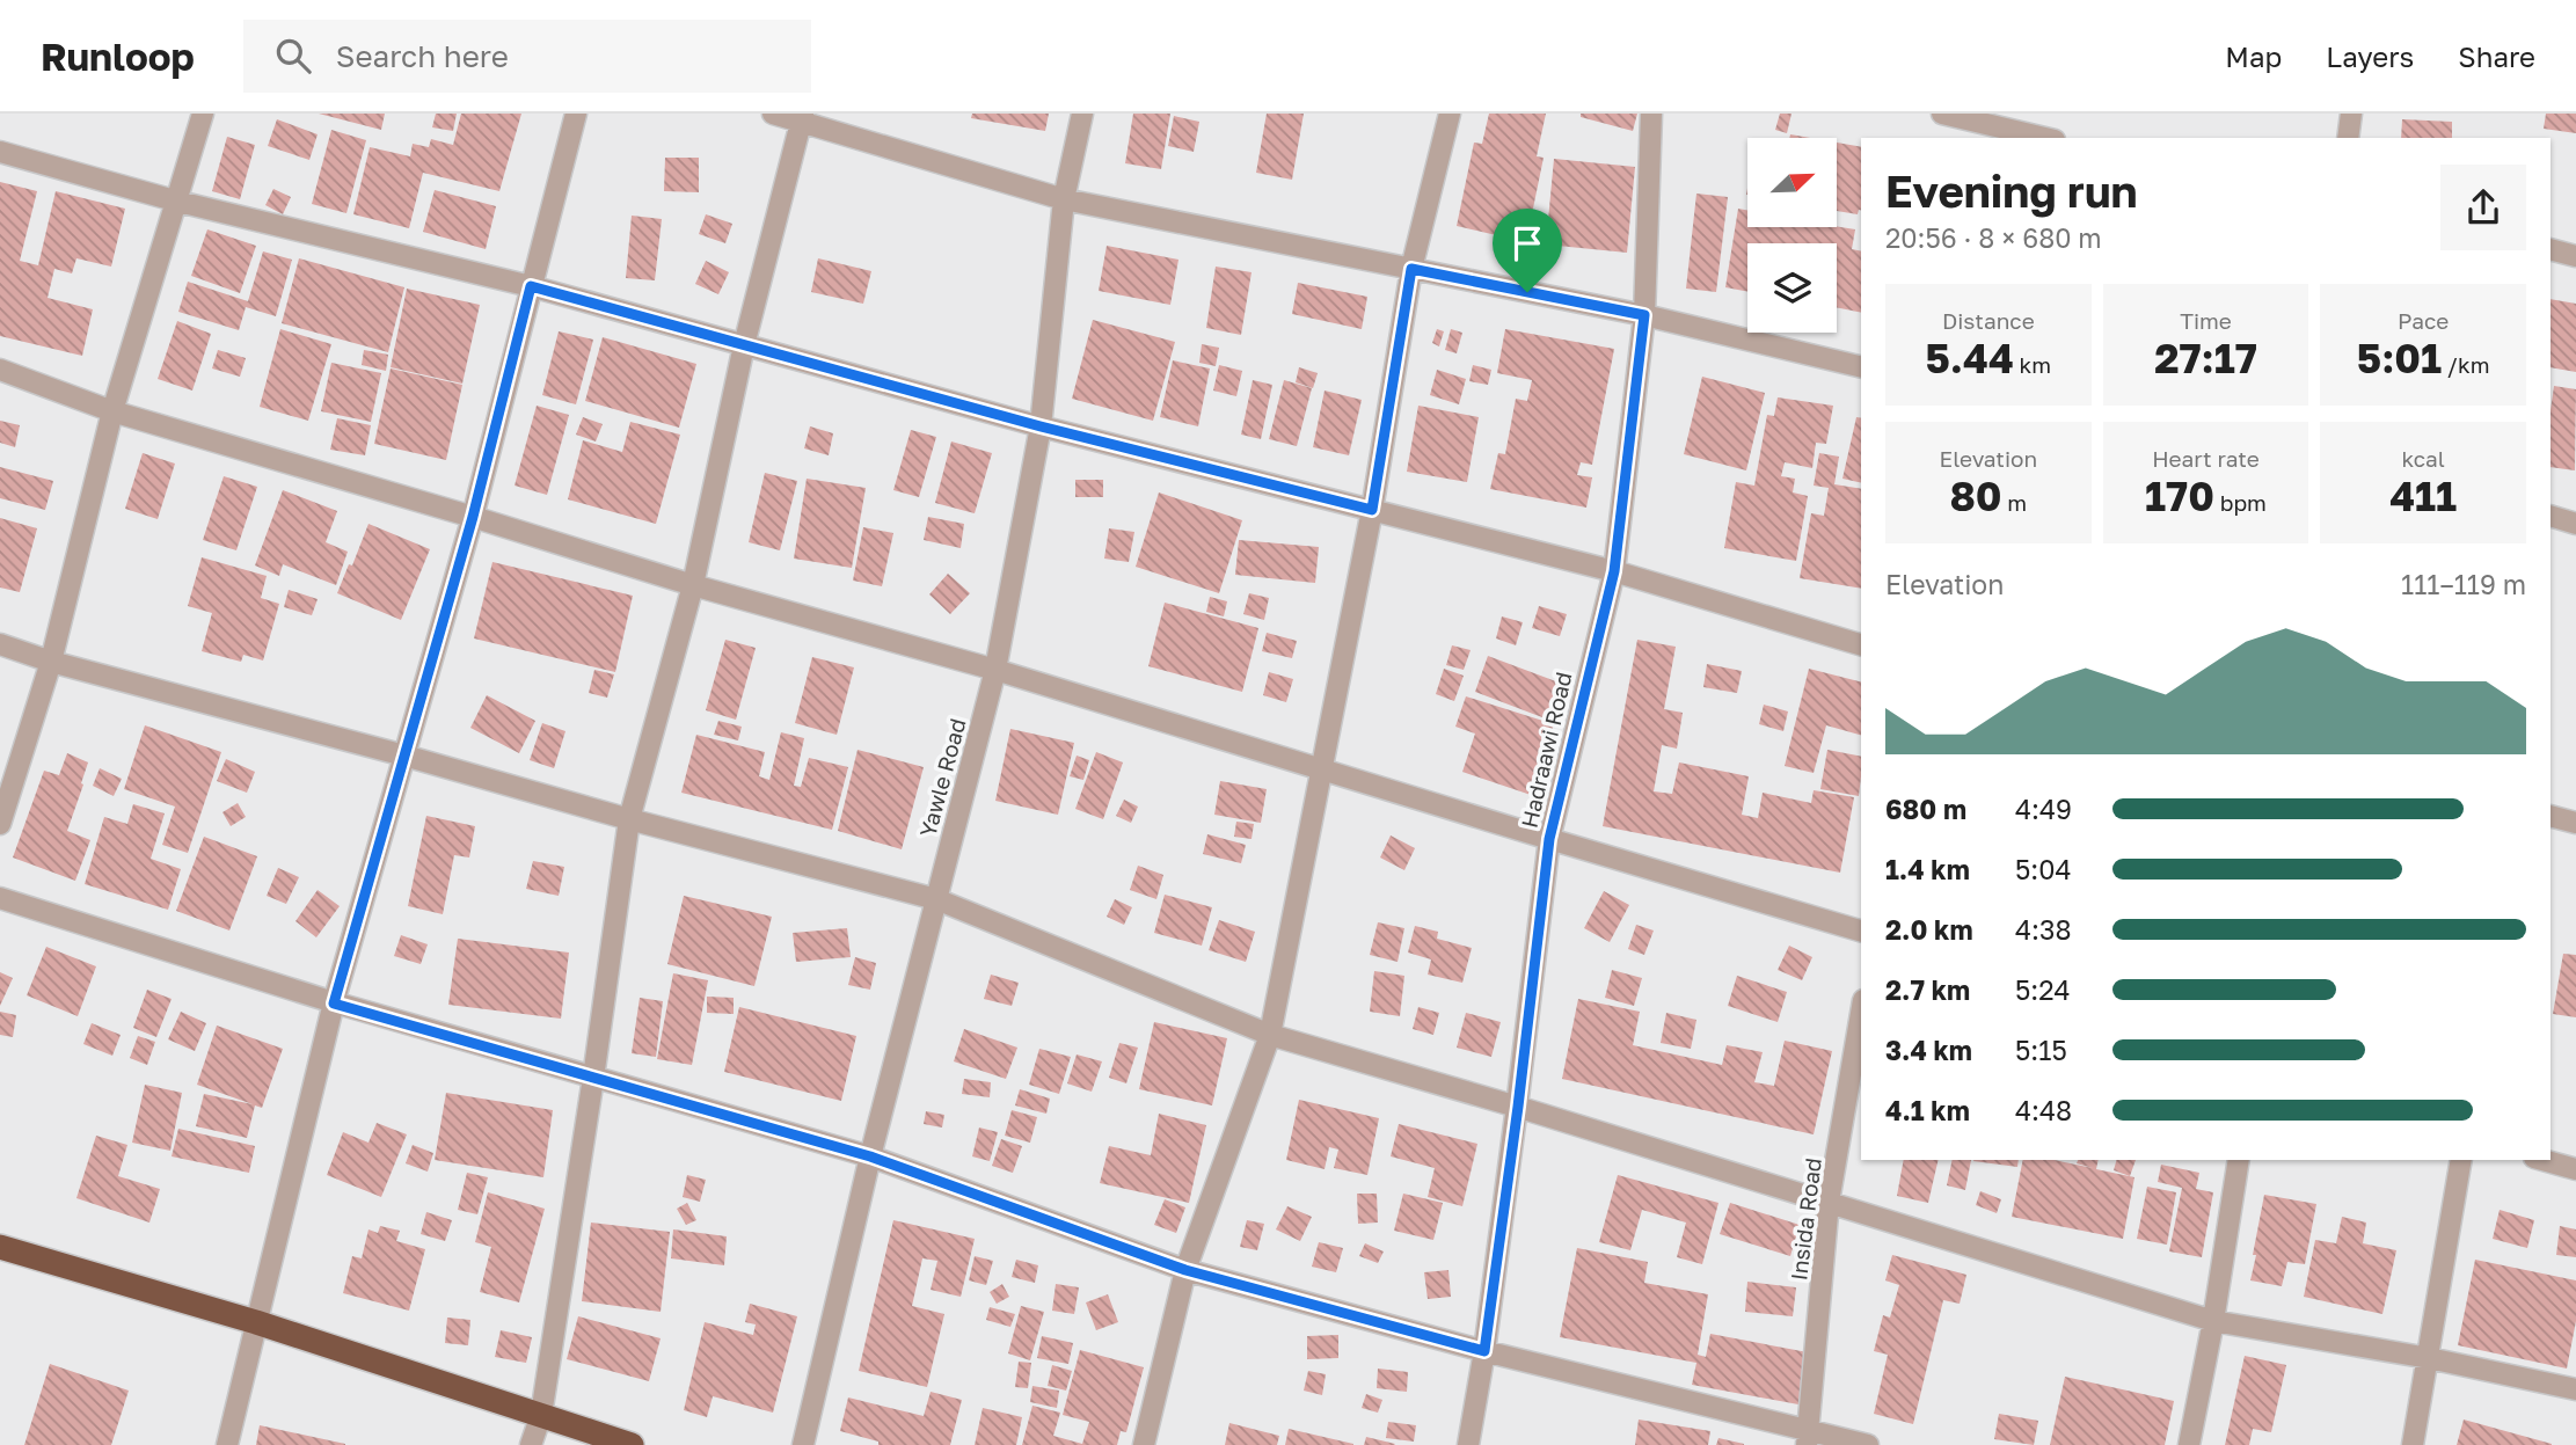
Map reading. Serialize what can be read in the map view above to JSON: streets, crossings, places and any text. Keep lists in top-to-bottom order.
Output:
{
  "streets": {
    "street": ["Hadraawi Road", "Yawle Road", "Insida Road"]
  },
  "north": "top right",
  "page": {
    "header": "Runloop",
    "search": "Search here",
    "nav": ["Map", "Layers", "Share"],
    "heading": ["Evening run", "20:56 · 8 × 680 m"],
    "stats": [
      ["Distance", "5.44 km"],
      ["Time", "27:17"],
      ["Pace", "5:01 /km"],
      ["Elevation", "80 m"],
      ["Heart rate", "170 bpm"],
      ["kcal", "411"]
    ],
    "chart": ["Elevation", "111–119 m"],
    "list": [
      {
        "name": "680 m",
        "note": "4:49"
      },
      {
        "name": "1.4 km",
        "note": "5:04"
      },
      {
        "name": "2.0 km",
        "note": "4:38"
      },
      {
        "name": "2.7 km",
        "note": "5:24"
      },
      {
        "name": "3.4 km",
        "note": "5:15"
      },
      {
        "name": "4.1 km",
        "note": "4:48"
      }
    ]
  }
}
